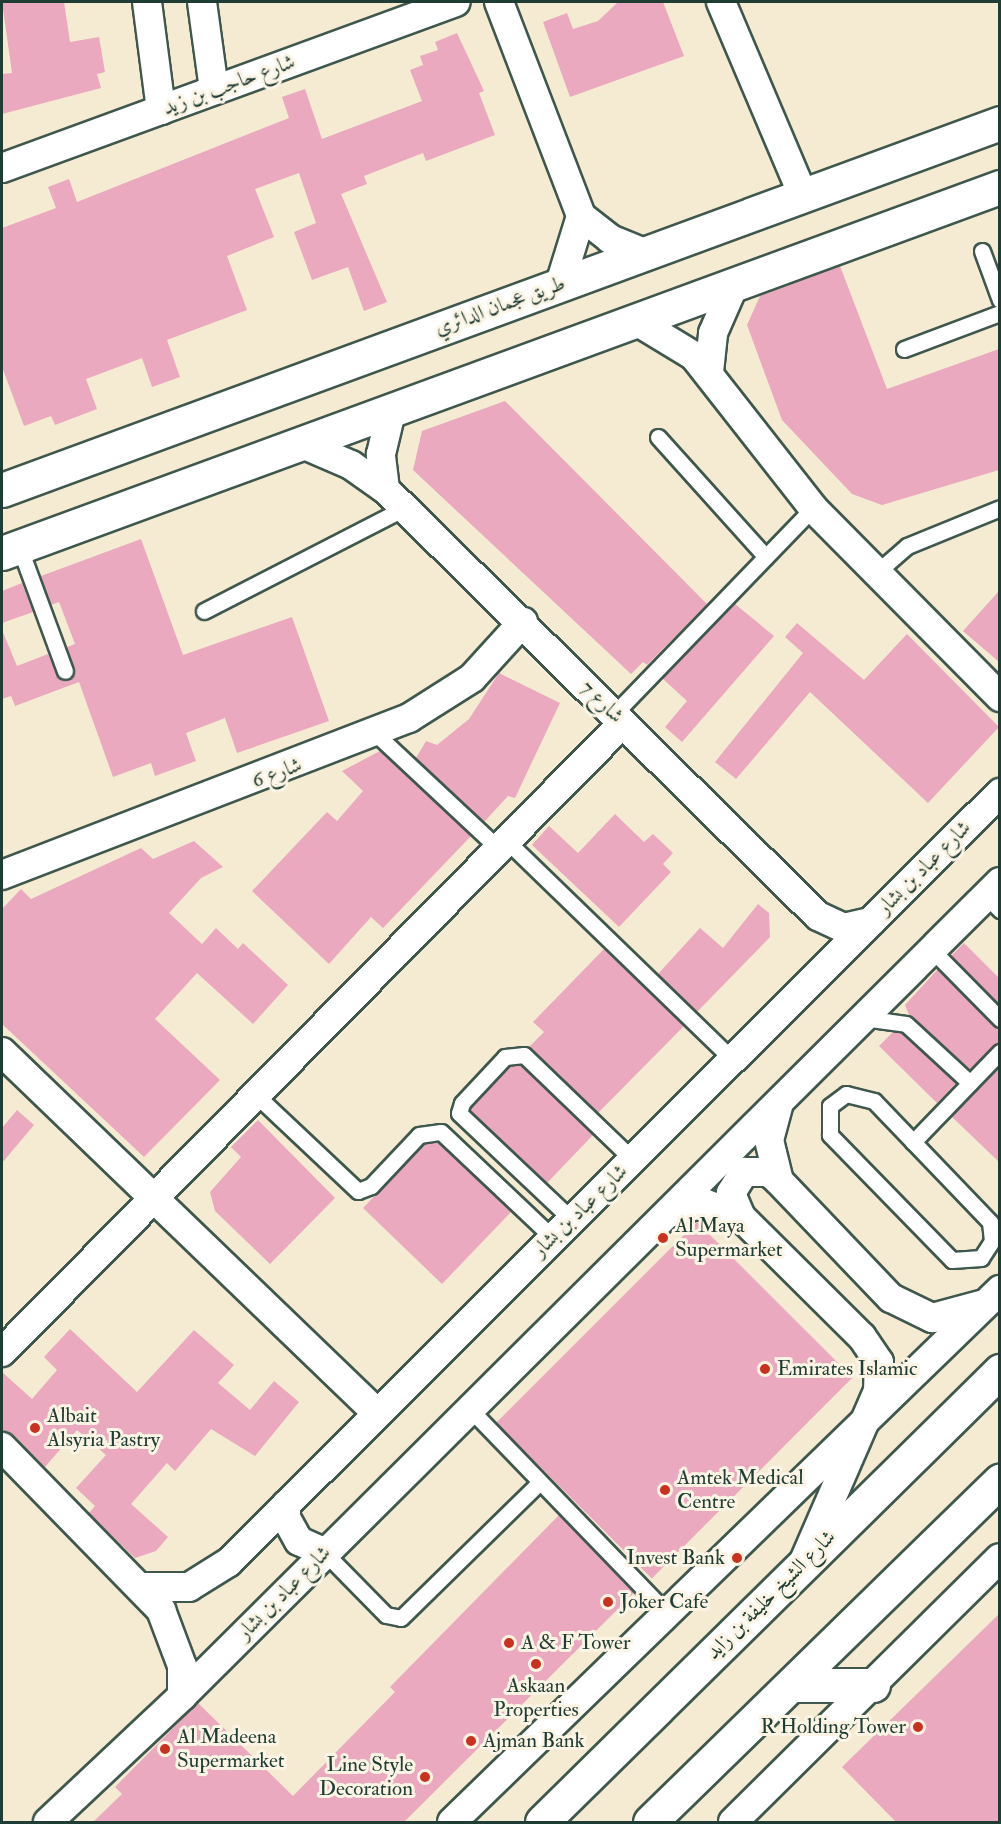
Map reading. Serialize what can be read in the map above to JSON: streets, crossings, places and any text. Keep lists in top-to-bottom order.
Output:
{
  "streets": {
    "main road": ["طريق عجمان الدائري", "شارع الشيخ خليفة بن زايد"],
    "street": [
      "شارع حاجب بن زيد",
      "شارع 7",
      "شارع 6",
      "شارع عباد بن بشار"
    ]
  },
  "crossings": [
    ["شارع 7", "شارع 6"],
    ["شارع 7", "شارع عباد بن بشار"]
  ],
  "places": [
    "Al Maya Supermarket",
    "Emirates Islamic",
    "Albait Alsyria Pastry",
    "Amtek Medical Centre",
    "Invest Bank",
    "Joker Cafe",
    "A & F Tower",
    "Askaan Properties",
    "R Holding Tower",
    "Ajman Bank",
    "Al Madeena Supermarket",
    "Line Style Decoration"
  ]
}
